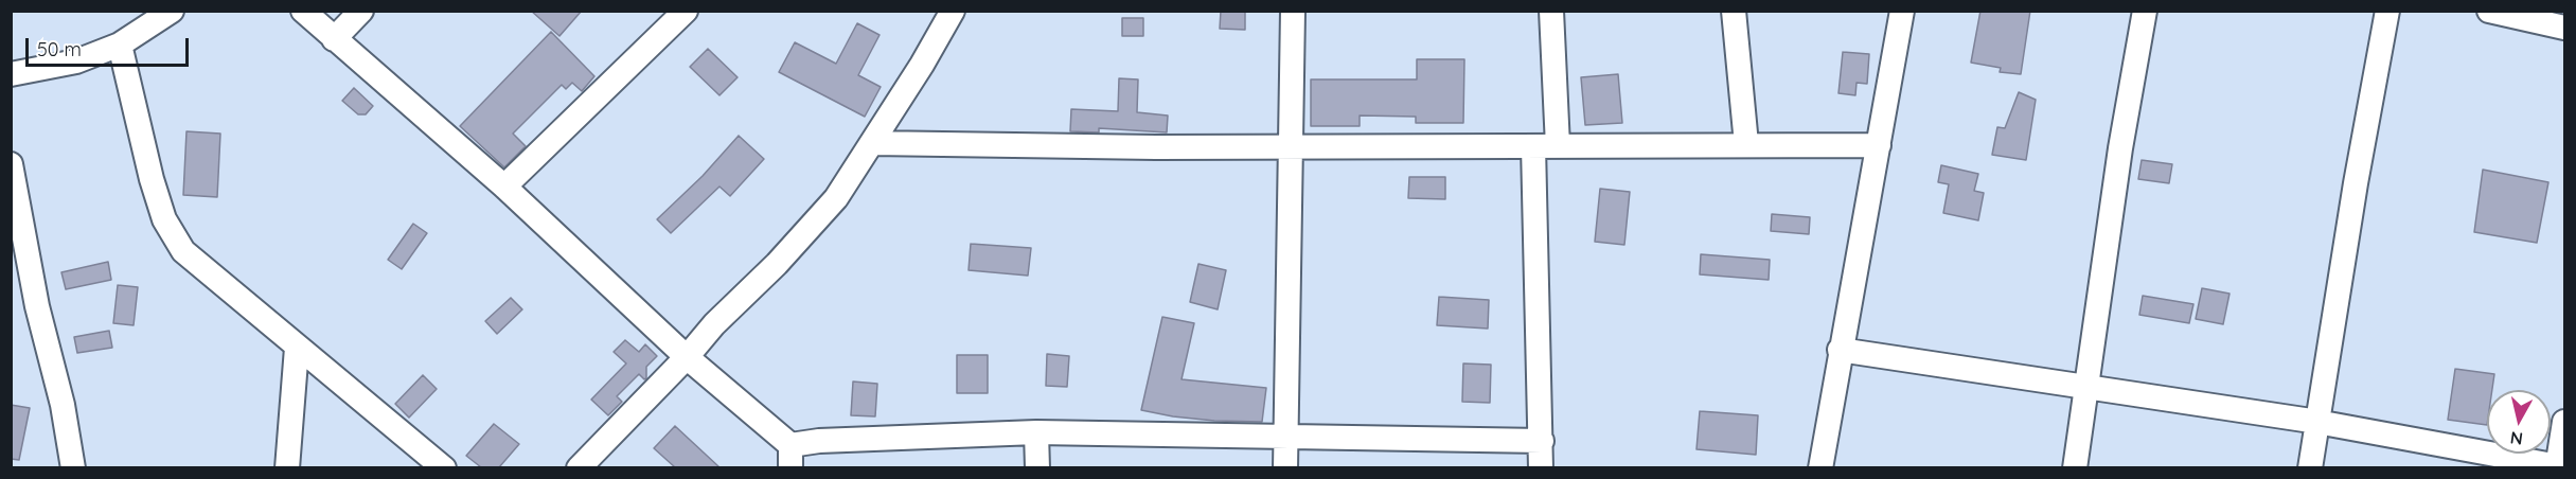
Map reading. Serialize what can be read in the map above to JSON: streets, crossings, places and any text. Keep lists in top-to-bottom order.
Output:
{
  "scale_bar": "50 m",
  "north": "bottom"
}
